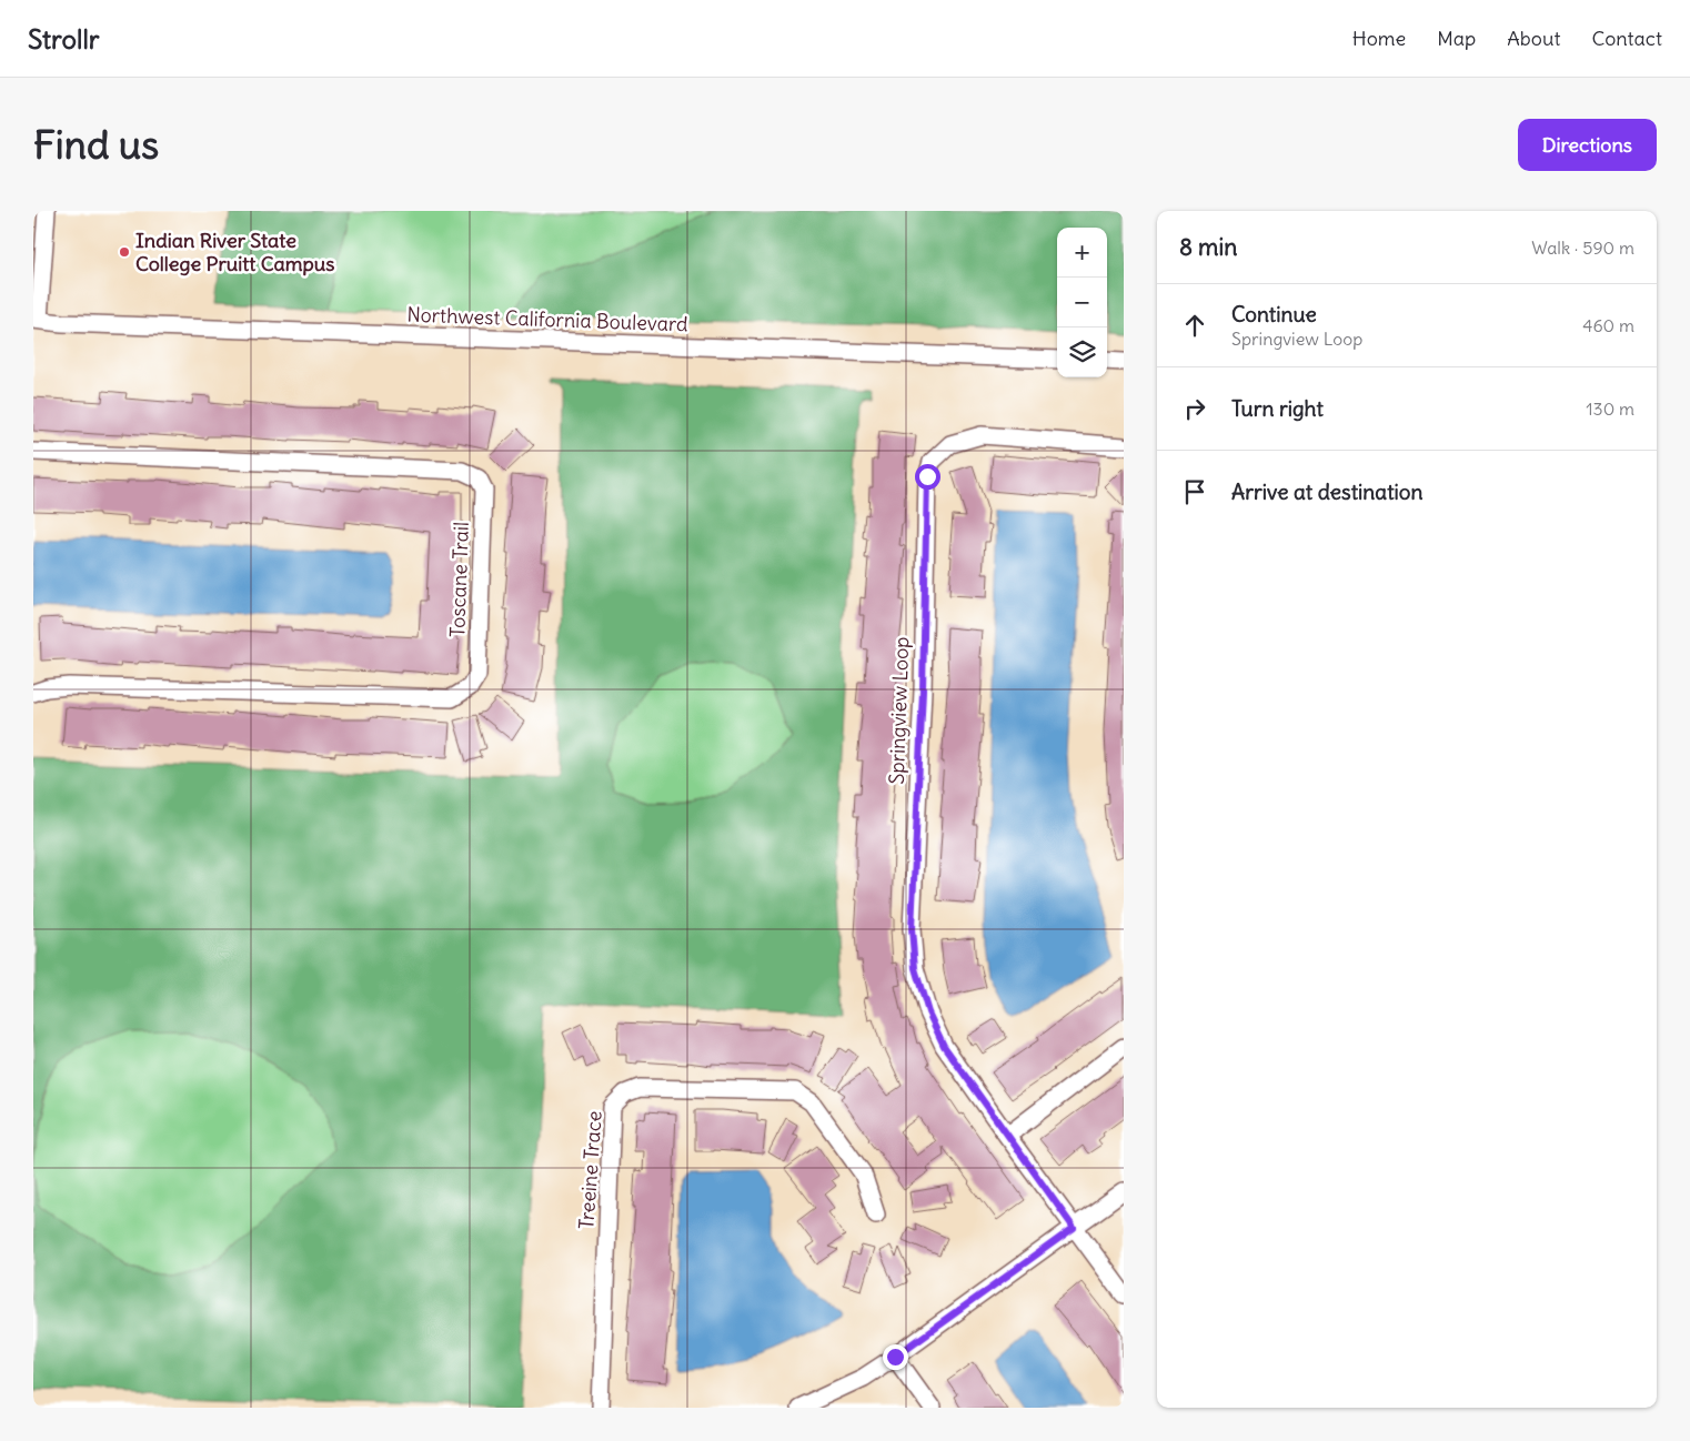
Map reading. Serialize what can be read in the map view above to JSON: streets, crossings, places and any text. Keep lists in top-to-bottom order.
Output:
{
  "streets": {
    "street": [
      "Northwest California Boulevard",
      "Toscane Trail",
      "Springview Loop",
      "Treeine Trace"
    ]
  },
  "places": ["Indian River State College Pruitt Campus"],
  "page": {
    "header": "Strollr",
    "nav": [
      "Home",
      "Map",
      "About",
      "Contact"
    ],
    "buttons": "Directions",
    "title": "Find us",
    "heading": ["8 min", "Walk · 590 m"],
    "map_buttons": ["+", "−"],
    "list": [
      ["Continue", "Springview Loop", "460 m"],
      ["Turn right", "130 m"],
      "Arrive at destination"
    ]
  }
}
